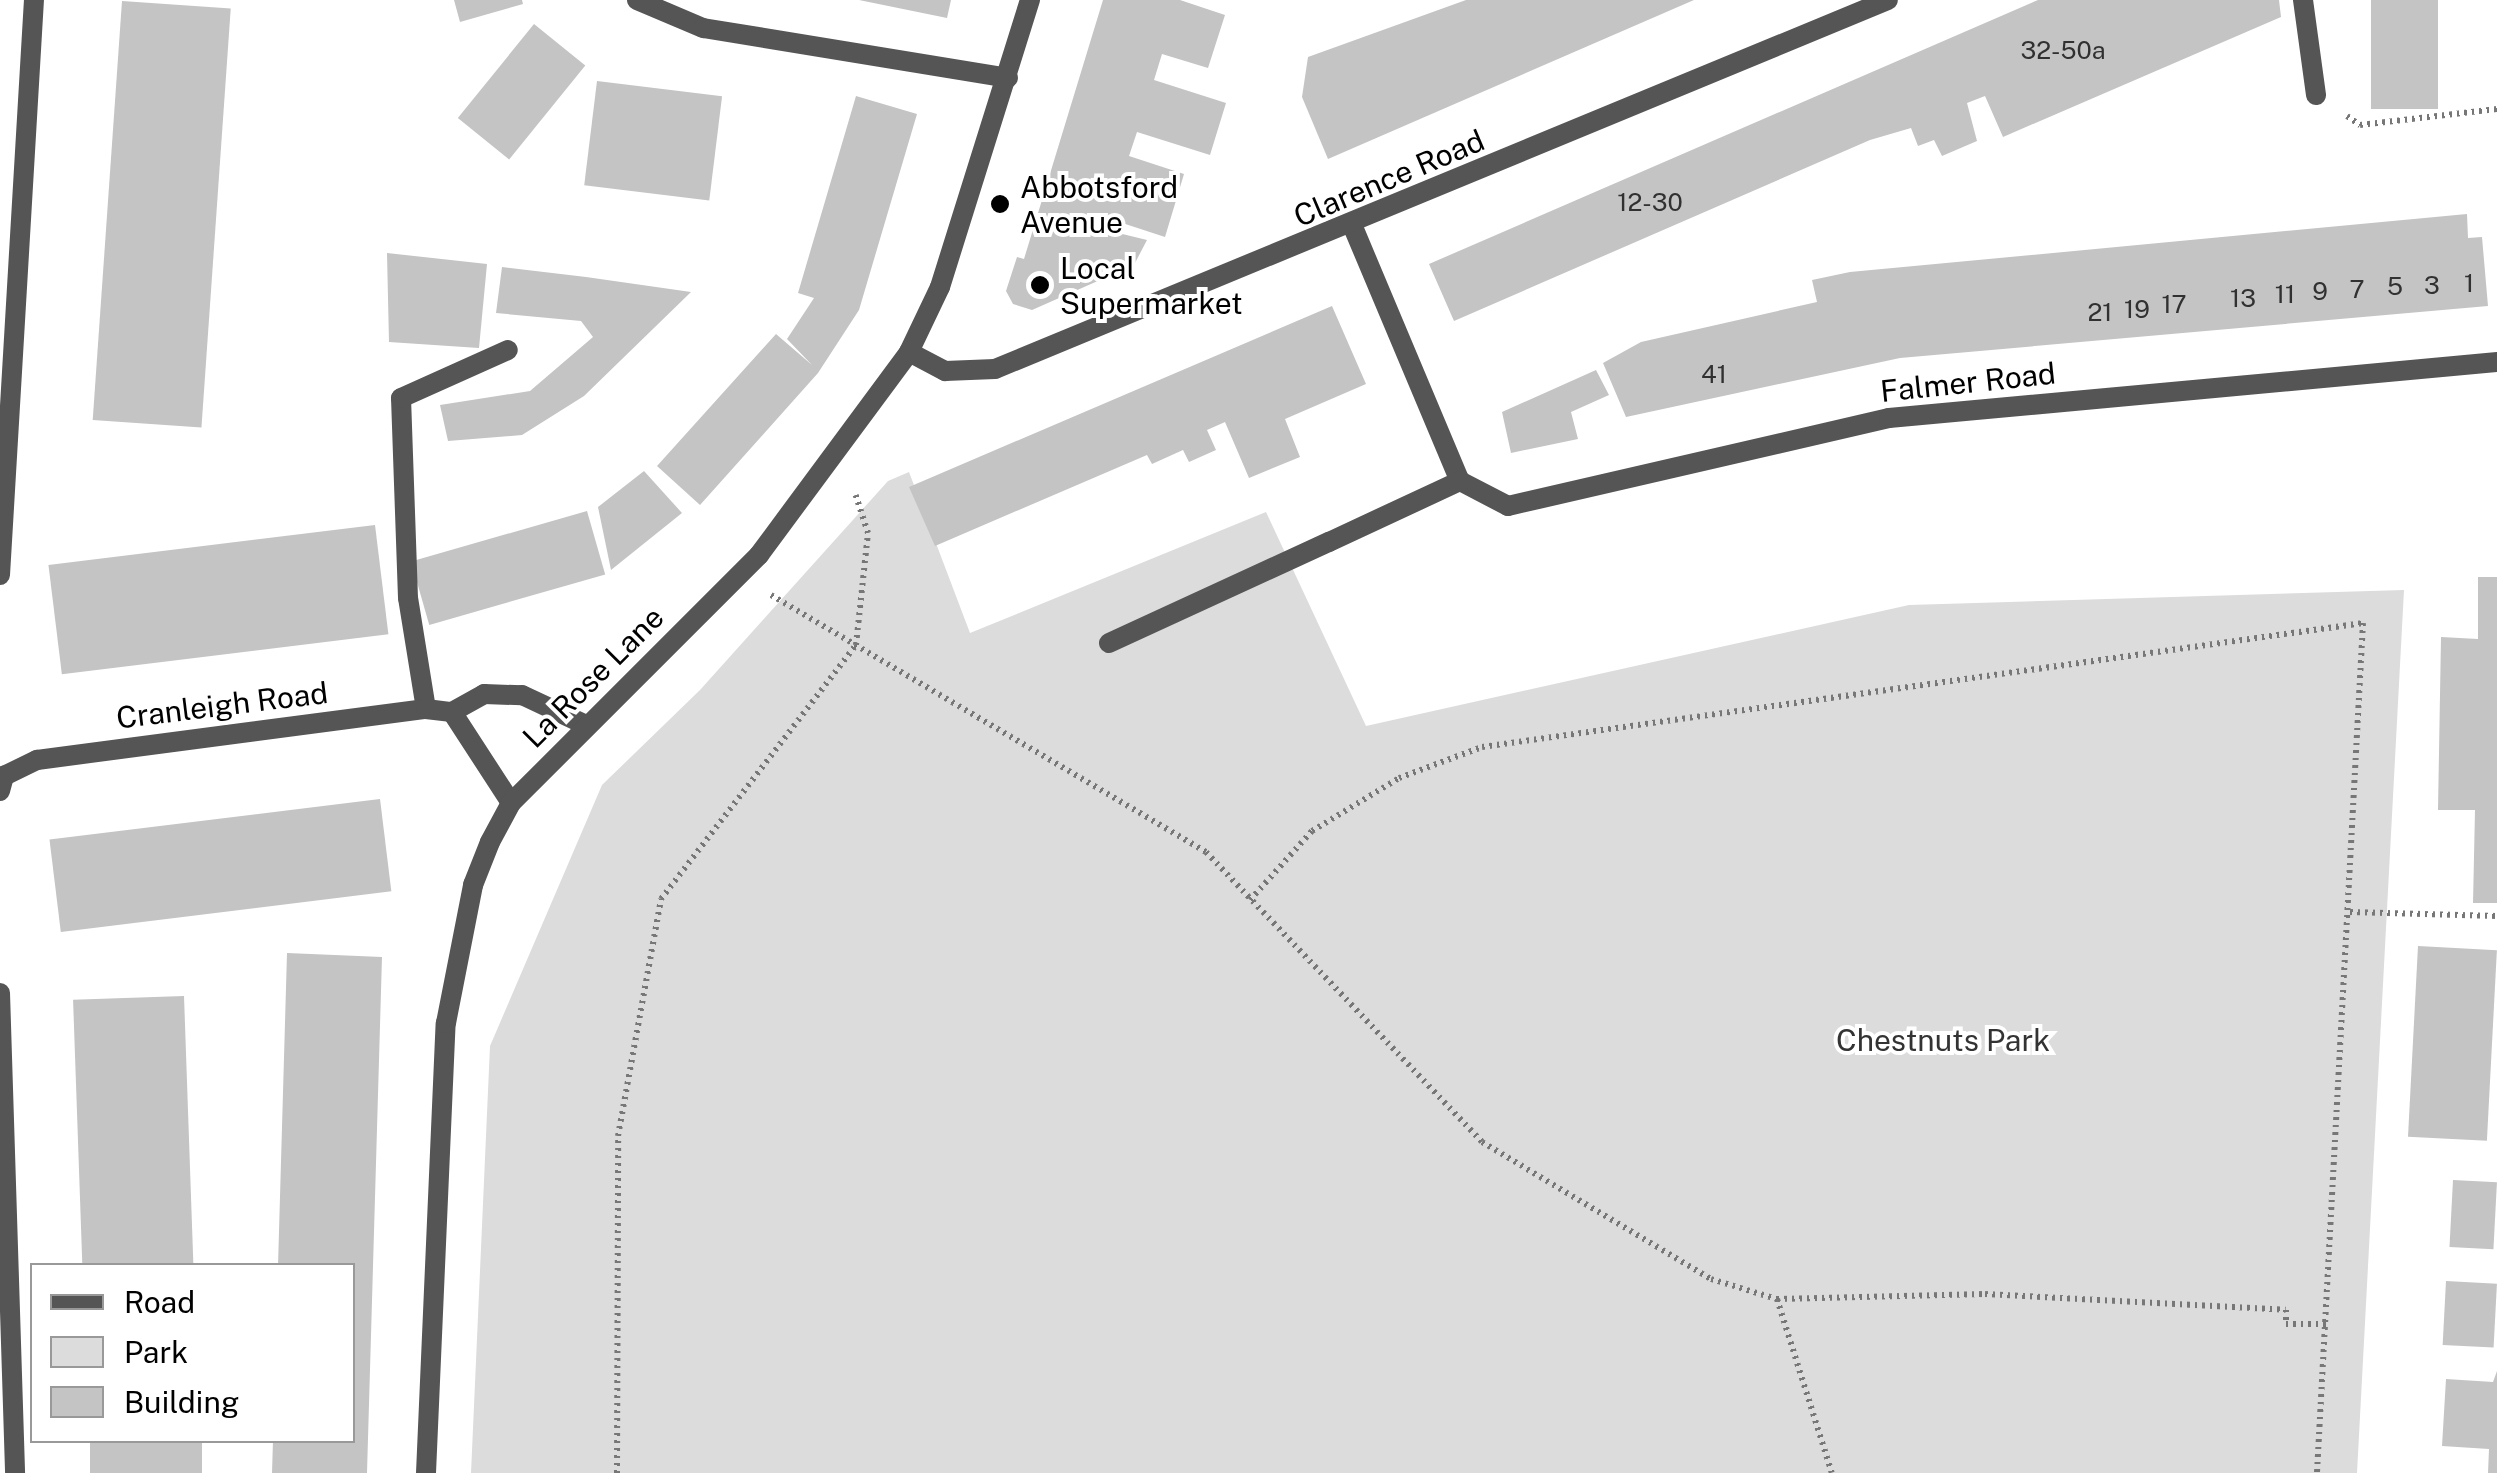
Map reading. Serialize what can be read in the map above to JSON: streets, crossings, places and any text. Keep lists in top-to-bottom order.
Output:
{
  "streets": {
    "street": [
      "Clarence Road",
      "Falmer Road",
      "La Rose Lane",
      "Cranleigh Road"
    ]
  },
  "crossings": [
    ["Clarence Road", "La Rose Lane"],
    ["La Rose Lane", "Cranleigh Road"]
  ],
  "parks": ["Chestnuts Park"],
  "places": ["Abbotsford Avenue", "Local Supermarket"],
  "house_numbers": [
    "32-50a",
    "12-30",
    "1",
    "3",
    "5",
    "7",
    "9",
    "11",
    "13",
    "17",
    "19",
    "21",
    "41"
  ],
  "legend": ["Road", "Park", "Building"]
}
